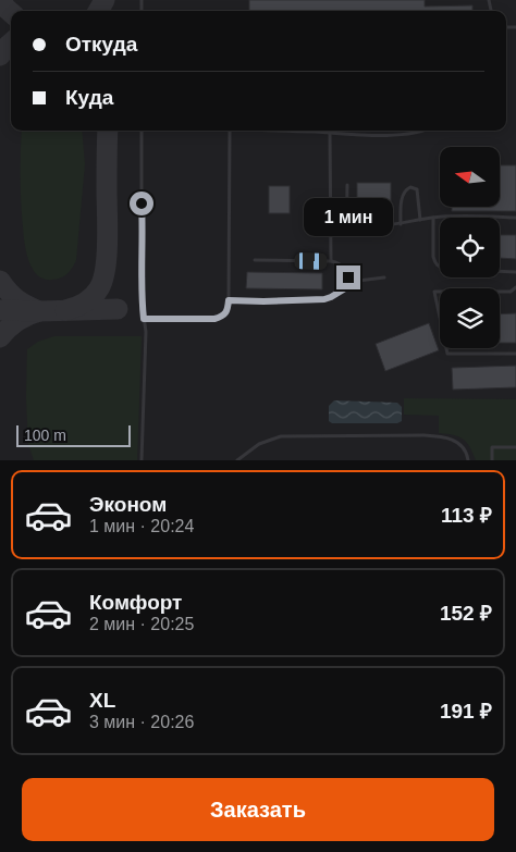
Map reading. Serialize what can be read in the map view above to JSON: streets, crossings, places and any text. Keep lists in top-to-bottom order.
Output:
{
  "scale_bar": "100 m",
  "north": "left",
  "page": {
    "banner": ["Откуда", "Куда"],
    "bubble": "1 мин",
    "scale": "100 m",
    "list": [
      {
        "name": "Эконом",
        "note": "1 мин · 20:24",
        "value": "113 ₽"
      },
      {
        "name": "Комфорт",
        "note": "2 мин · 20:25",
        "value": "152 ₽"
      },
      {
        "name": "XL",
        "note": "3 мин · 20:26",
        "value": "191 ₽"
      }
    ],
    "buttons": "Заказать"
  }
}
